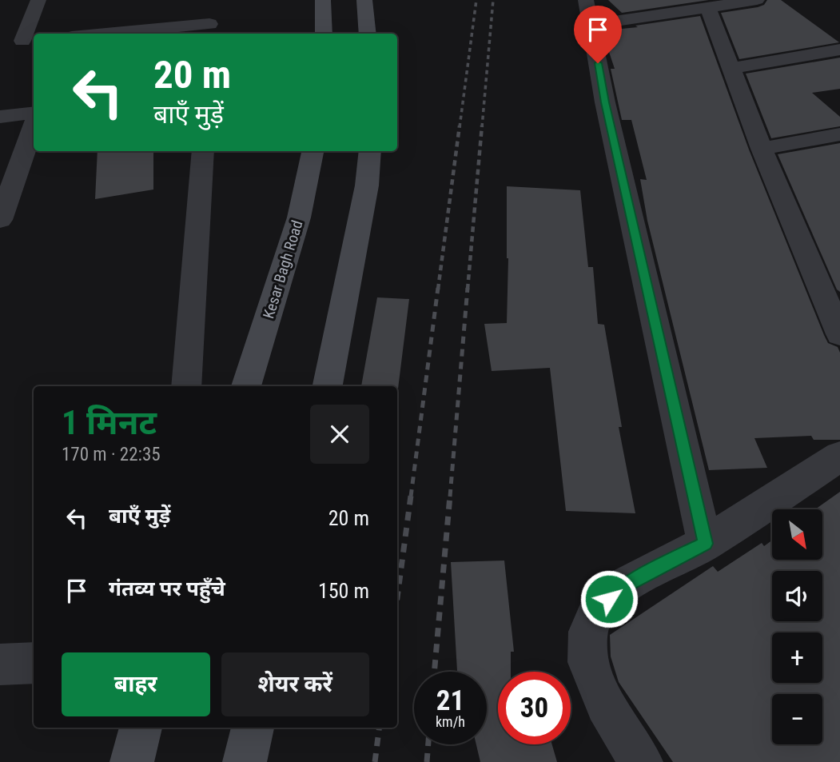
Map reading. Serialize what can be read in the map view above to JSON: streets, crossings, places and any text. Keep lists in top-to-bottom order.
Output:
{
  "streets": {
    "main road": ["Kesar Bagh Road"]
  },
  "north": "bottom right",
  "page": {
    "turn": ["20 m", "बाएँ मुड़ें"],
    "heading": ["1 मिनट", "170 m · 22:35"],
    "list": [
      {
        "name": "बाएँ मुड़ें",
        "value": "20 m"
      },
      {
        "name": "गंतव्य पर पहुँचे",
        "value": "150 m"
      }
    ],
    "map_buttons": ["+", "−"],
    "buttons": ["बाहर", "शेयर करें"],
    "speed": "21 km/h",
    "limit": "30"
  }
}
